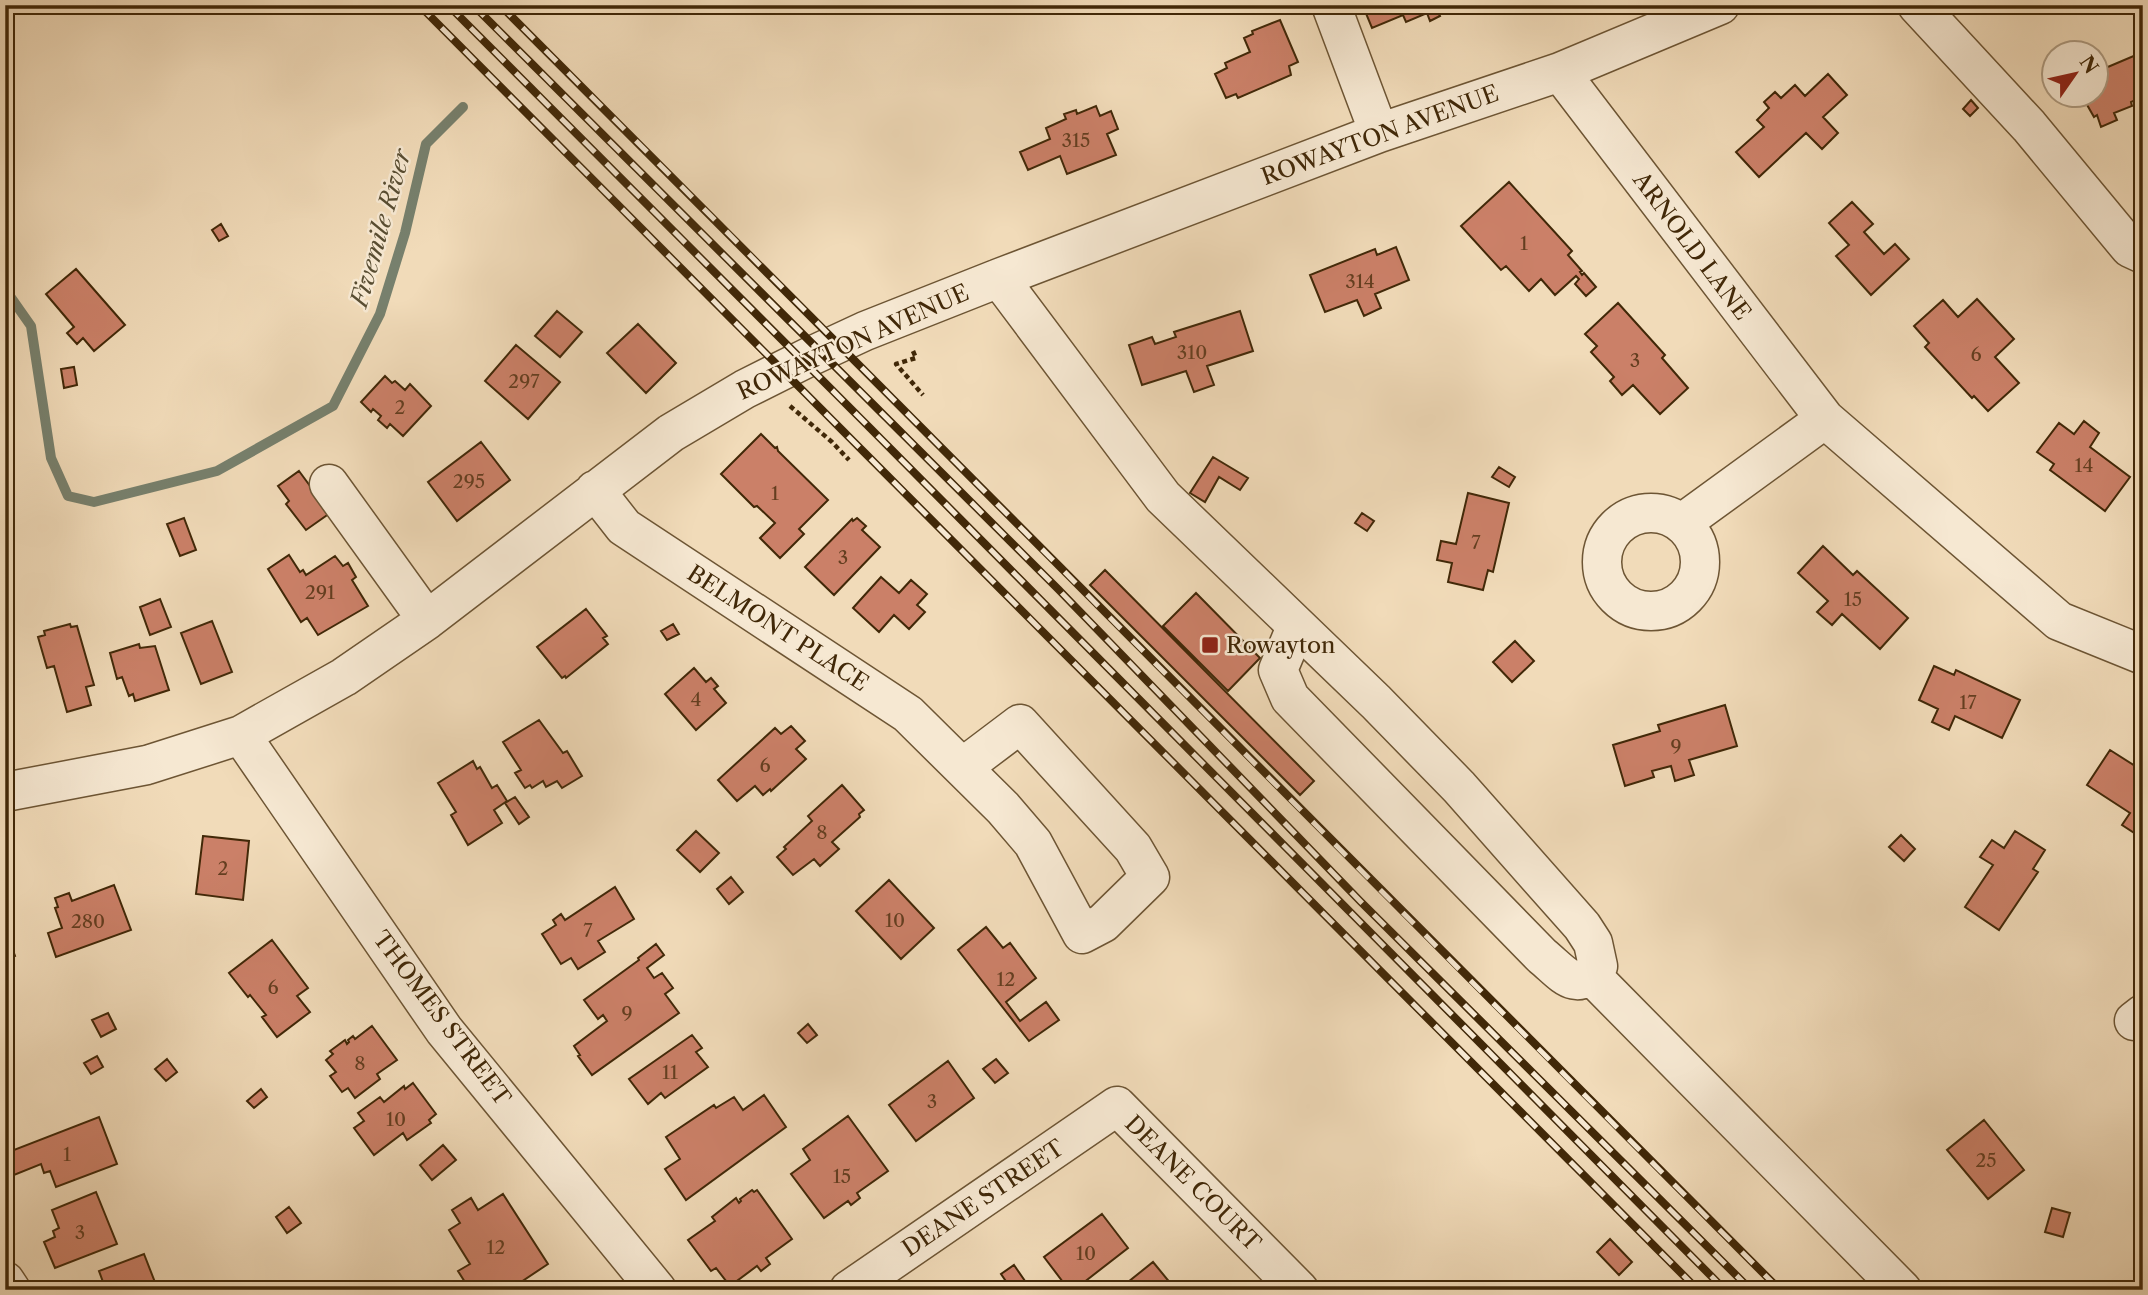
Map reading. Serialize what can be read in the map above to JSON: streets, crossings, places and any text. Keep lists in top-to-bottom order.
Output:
{
  "streets": {
    "street": [
      "ROWAYTON AVENUE",
      "ARNOLD LANE",
      "BELMONT PLACE",
      "THOMES STREET",
      "DEANE COURT",
      "DEANE STREET"
    ]
  },
  "crossings": [
    ["ROWAYTON AVENUE", "ARNOLD LANE"],
    ["ROWAYTON AVENUE", "BELMONT PLACE"],
    ["ROWAYTON AVENUE", "THOMES STREET"],
    ["DEANE COURT", "DEANE STREET"]
  ],
  "water": ["Fivemile River"],
  "places": {
    "transit": ["Rowayton"]
  },
  "house_numbers": [
    "315",
    "1",
    "314",
    "310",
    "6",
    "3",
    "297",
    "2",
    "14",
    "295",
    "1",
    "7",
    "3",
    "291",
    "15",
    "4",
    "17",
    "9",
    "6",
    "8",
    "2",
    "10",
    "280",
    "7",
    "12",
    "6",
    "9",
    "8",
    "11",
    "3",
    "10",
    "1",
    "25",
    "15",
    "3",
    "12",
    "10"
  ],
  "north": "top right"
}
